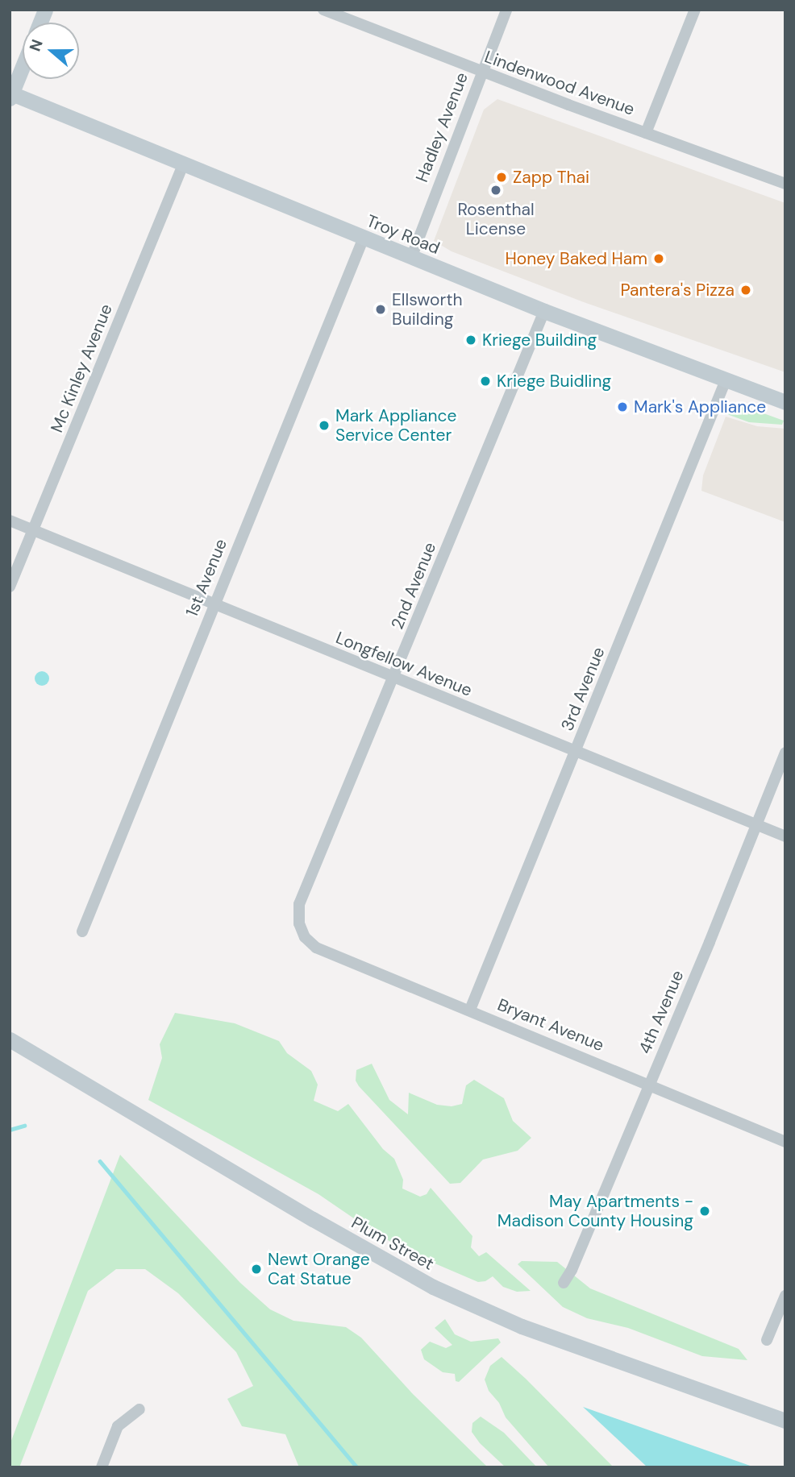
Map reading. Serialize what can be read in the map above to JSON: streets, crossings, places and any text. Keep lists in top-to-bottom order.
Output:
{
  "streets": {
    "main road": ["Troy Road", "Plum Street"],
    "street": [
      "Lindenwood Avenue",
      "Hadley Avenue",
      "Mc Kinley Avenue",
      "1st Avenue",
      "2nd Avenue",
      "Longfellow Avenue",
      "3rd Avenue",
      "4th Avenue",
      "Bryant Avenue"
    ]
  },
  "crossings": [
    ["Lindenwood Avenue", "Hadley Avenue"],
    ["Hadley Avenue", "Troy Road"],
    ["Troy Road", "Mc Kinley Avenue"],
    ["Troy Road", "1st Avenue"],
    ["Troy Road", "2nd Avenue"],
    ["Troy Road", "3rd Avenue"],
    ["Mc Kinley Avenue", "Longfellow Avenue"],
    ["1st Avenue", "Longfellow Avenue"],
    ["2nd Avenue", "Longfellow Avenue"],
    ["2nd Avenue", "Bryant Avenue"],
    ["Longfellow Avenue", "3rd Avenue"],
    ["Longfellow Avenue", "4th Avenue"],
    ["3rd Avenue", "Bryant Avenue"],
    ["4th Avenue", "Bryant Avenue"]
  ],
  "places": [
    "Zapp Thai",
    "Rosenthal License",
    "Honey Baked Ham",
    "Pantera's Pizza",
    "Ellsworth Building",
    "Kriege Building",
    "Kriege Buidling",
    "Mark's Appliance",
    "Mark Appliance Service Center",
    "May Apartments - Madison County Housing",
    "Newt Orange Cat Statue"
  ],
  "north": "left"
}
